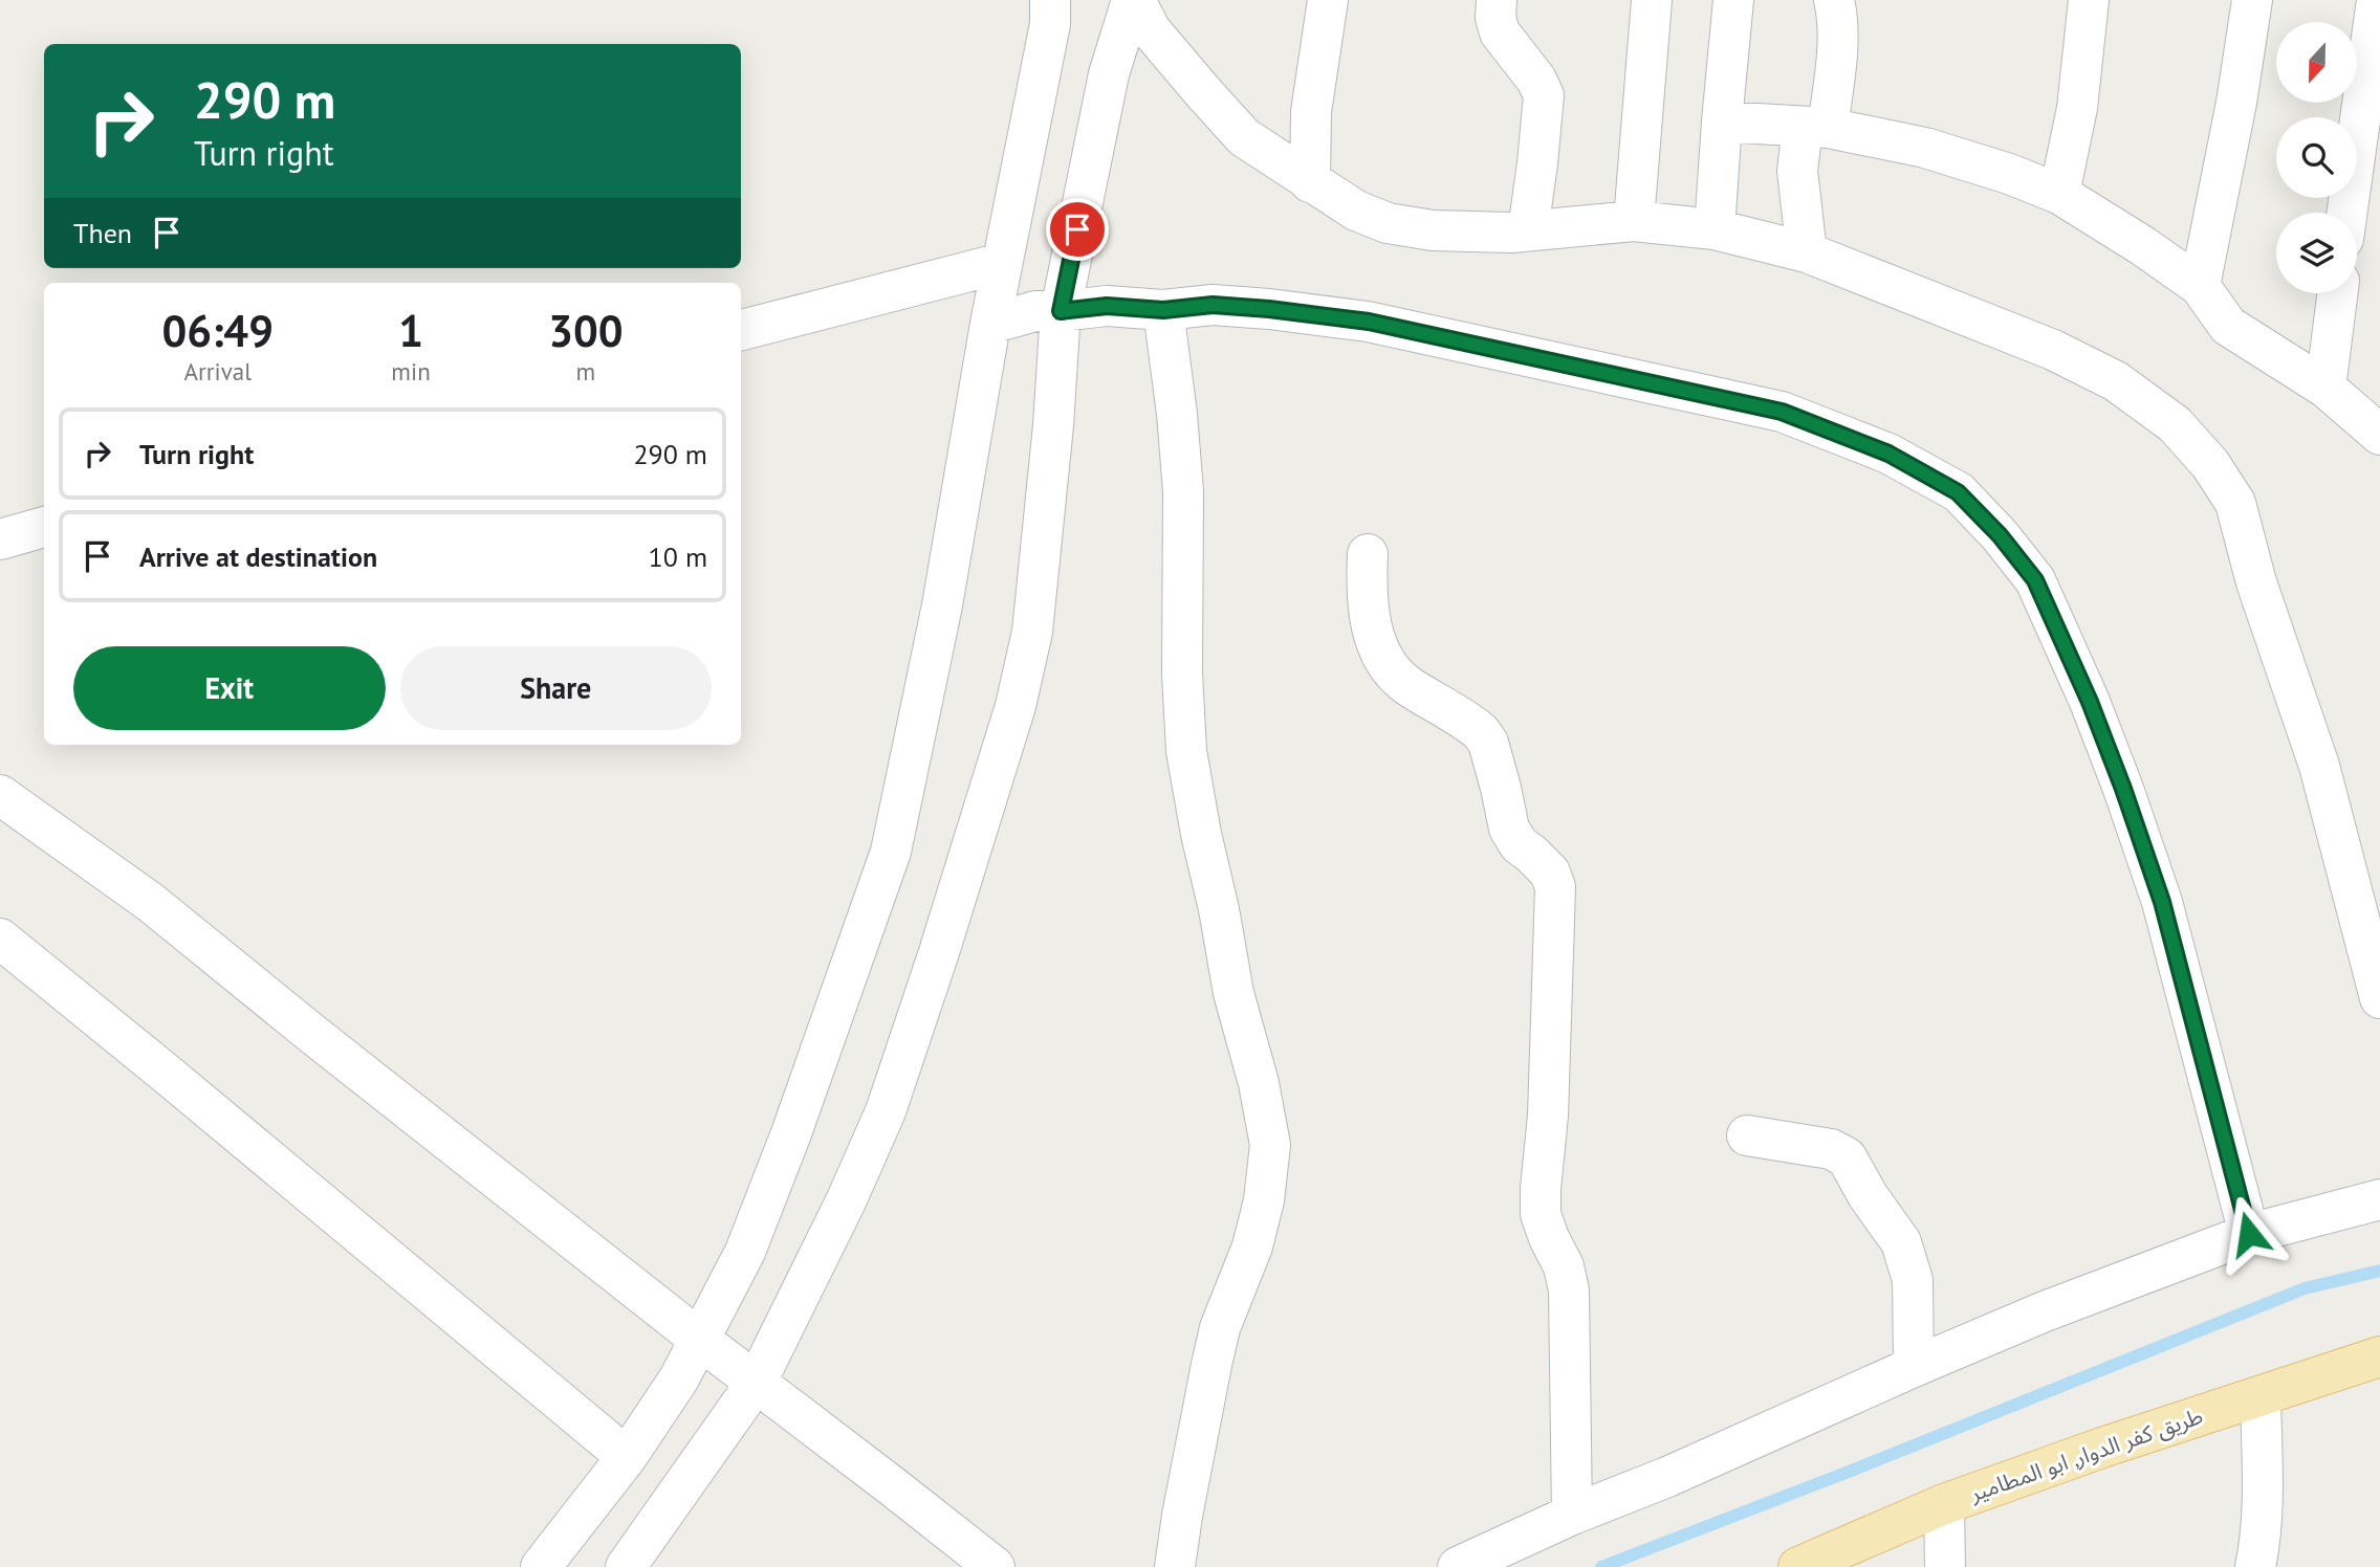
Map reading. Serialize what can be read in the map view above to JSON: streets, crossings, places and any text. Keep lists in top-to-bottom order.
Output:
{
  "streets": {
    "main road": ["طريق كفر الدوار, ابو المطامير"]
  },
  "north": "bottom",
  "page": {
    "turn": ["290 m", "Turn right"],
    "then": "Then",
    "eta": [
      "06:49",
      "Arrival",
      "1",
      "min",
      "300",
      "m"
    ],
    "list": [
      {
        "name": "Turn right",
        "value": "290 m"
      },
      {
        "name": "Arrive at destination",
        "value": "10 m"
      }
    ],
    "buttons": ["Exit", "Share"]
  }
}
